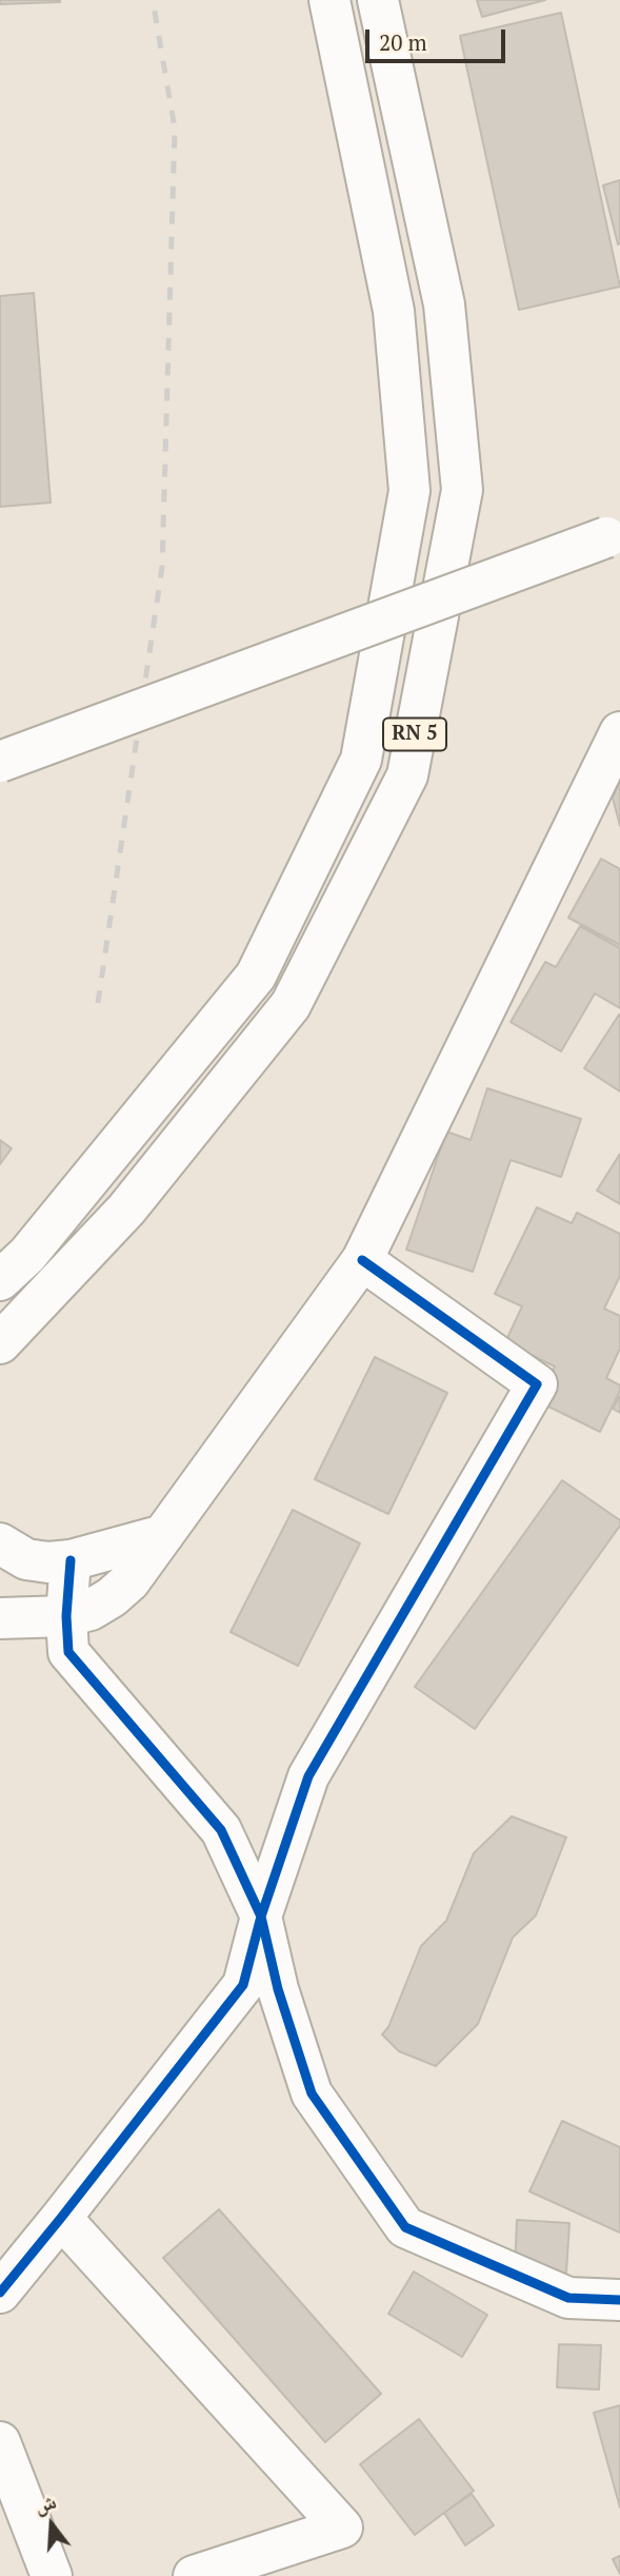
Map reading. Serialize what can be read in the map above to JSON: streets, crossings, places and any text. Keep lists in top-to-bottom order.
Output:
{
  "streets": {
    "main road": ["RN 5"]
  },
  "scale_bar": "20 m",
  "north": "top"
}
